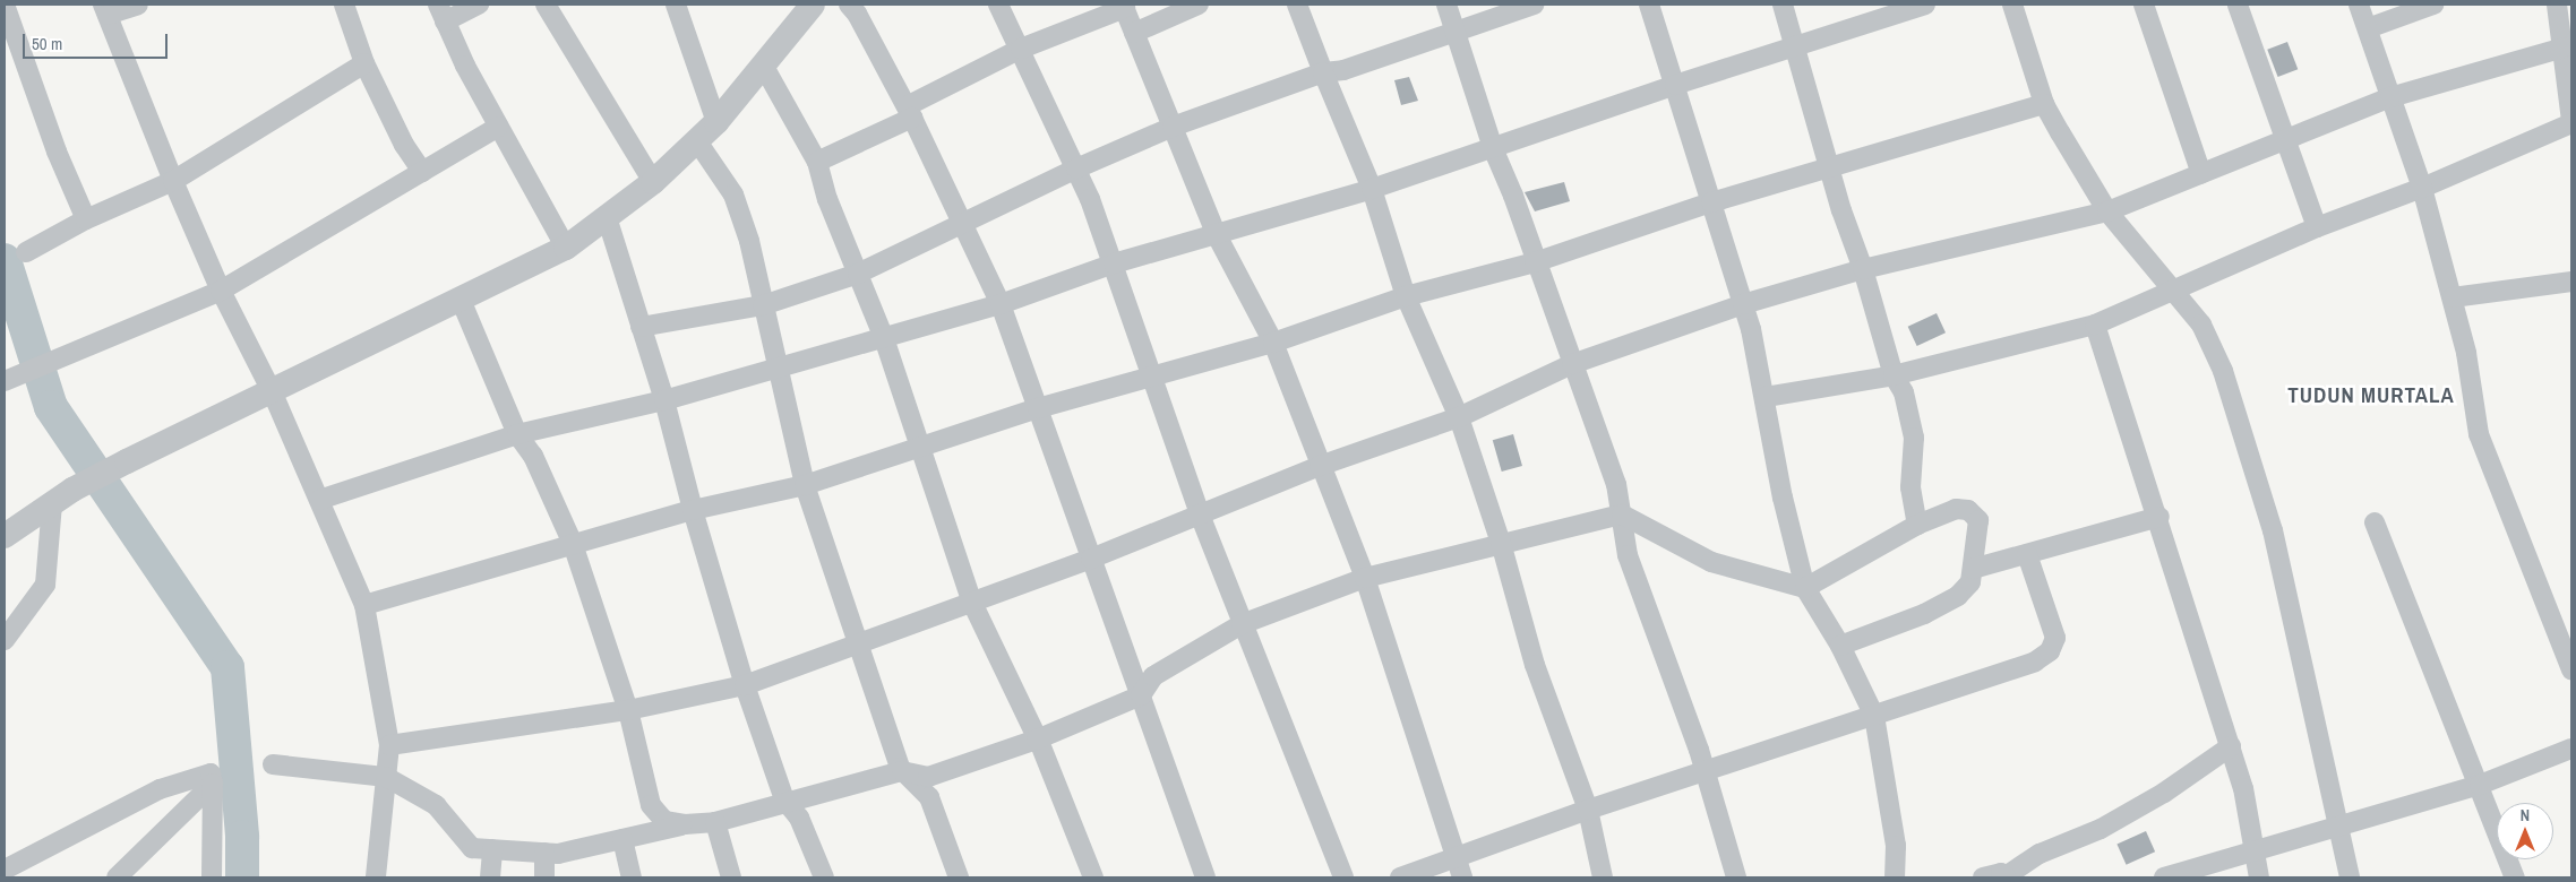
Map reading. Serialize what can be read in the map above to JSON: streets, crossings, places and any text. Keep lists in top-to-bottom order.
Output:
{
  "districts": ["TUDUN MURTALA"],
  "scale_bar": "50 m",
  "north": "top"
}
